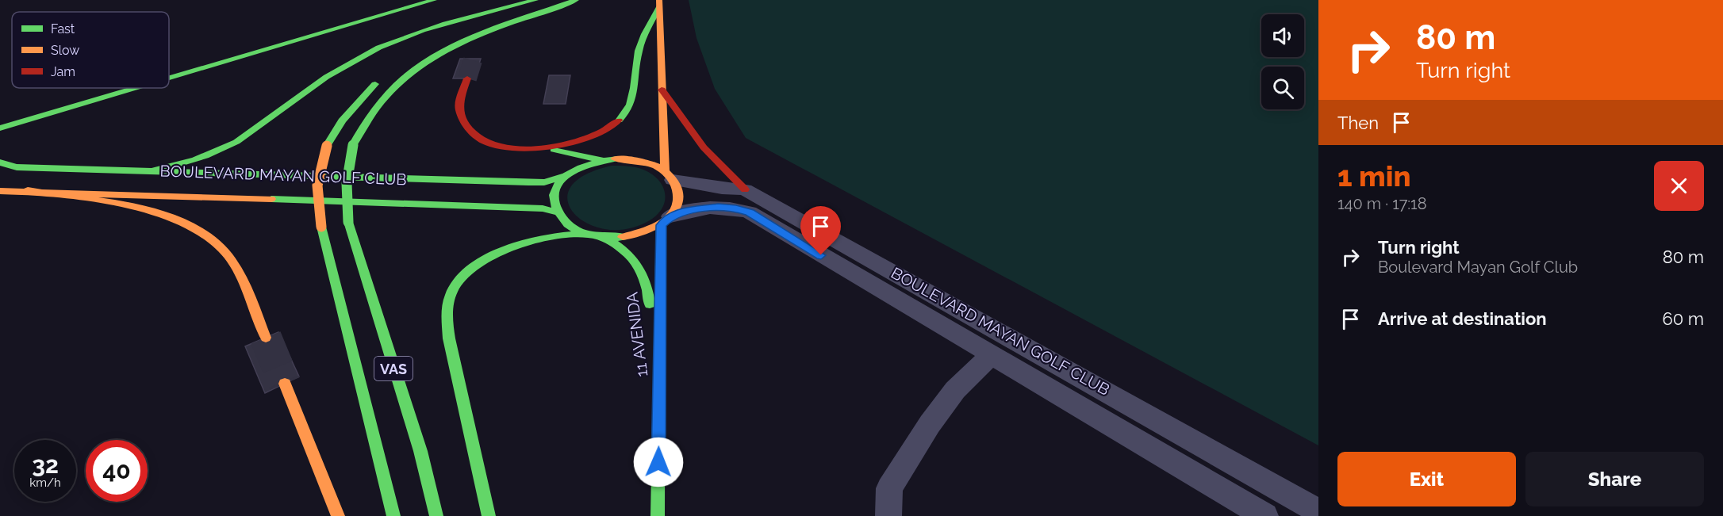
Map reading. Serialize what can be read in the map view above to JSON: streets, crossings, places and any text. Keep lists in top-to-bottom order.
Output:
{
  "streets": {
    "main road": ["BOULEVARD MAYAN GOLF CLUB", "11 AVENIDA", "VAS"]
  },
  "crossings": [
    ["BOULEVARD MAYAN GOLF CLUB", "11 AVENIDA"]
  ],
  "legend": ["Fast", "Slow", "Jam"],
  "page": {
    "turn": ["80 m", "Turn right"],
    "then": "Then",
    "heading": ["1 min", "140 m · 17:18"],
    "list": [
      {
        "name": "Turn right",
        "note": "Boulevard Mayan Golf Club",
        "value": "80 m"
      },
      {
        "name": "Arrive at destination",
        "value": "60 m"
      }
    ],
    "speed": "32 km/h",
    "limit": "40",
    "buttons": ["Exit", "Share"]
  }
}
